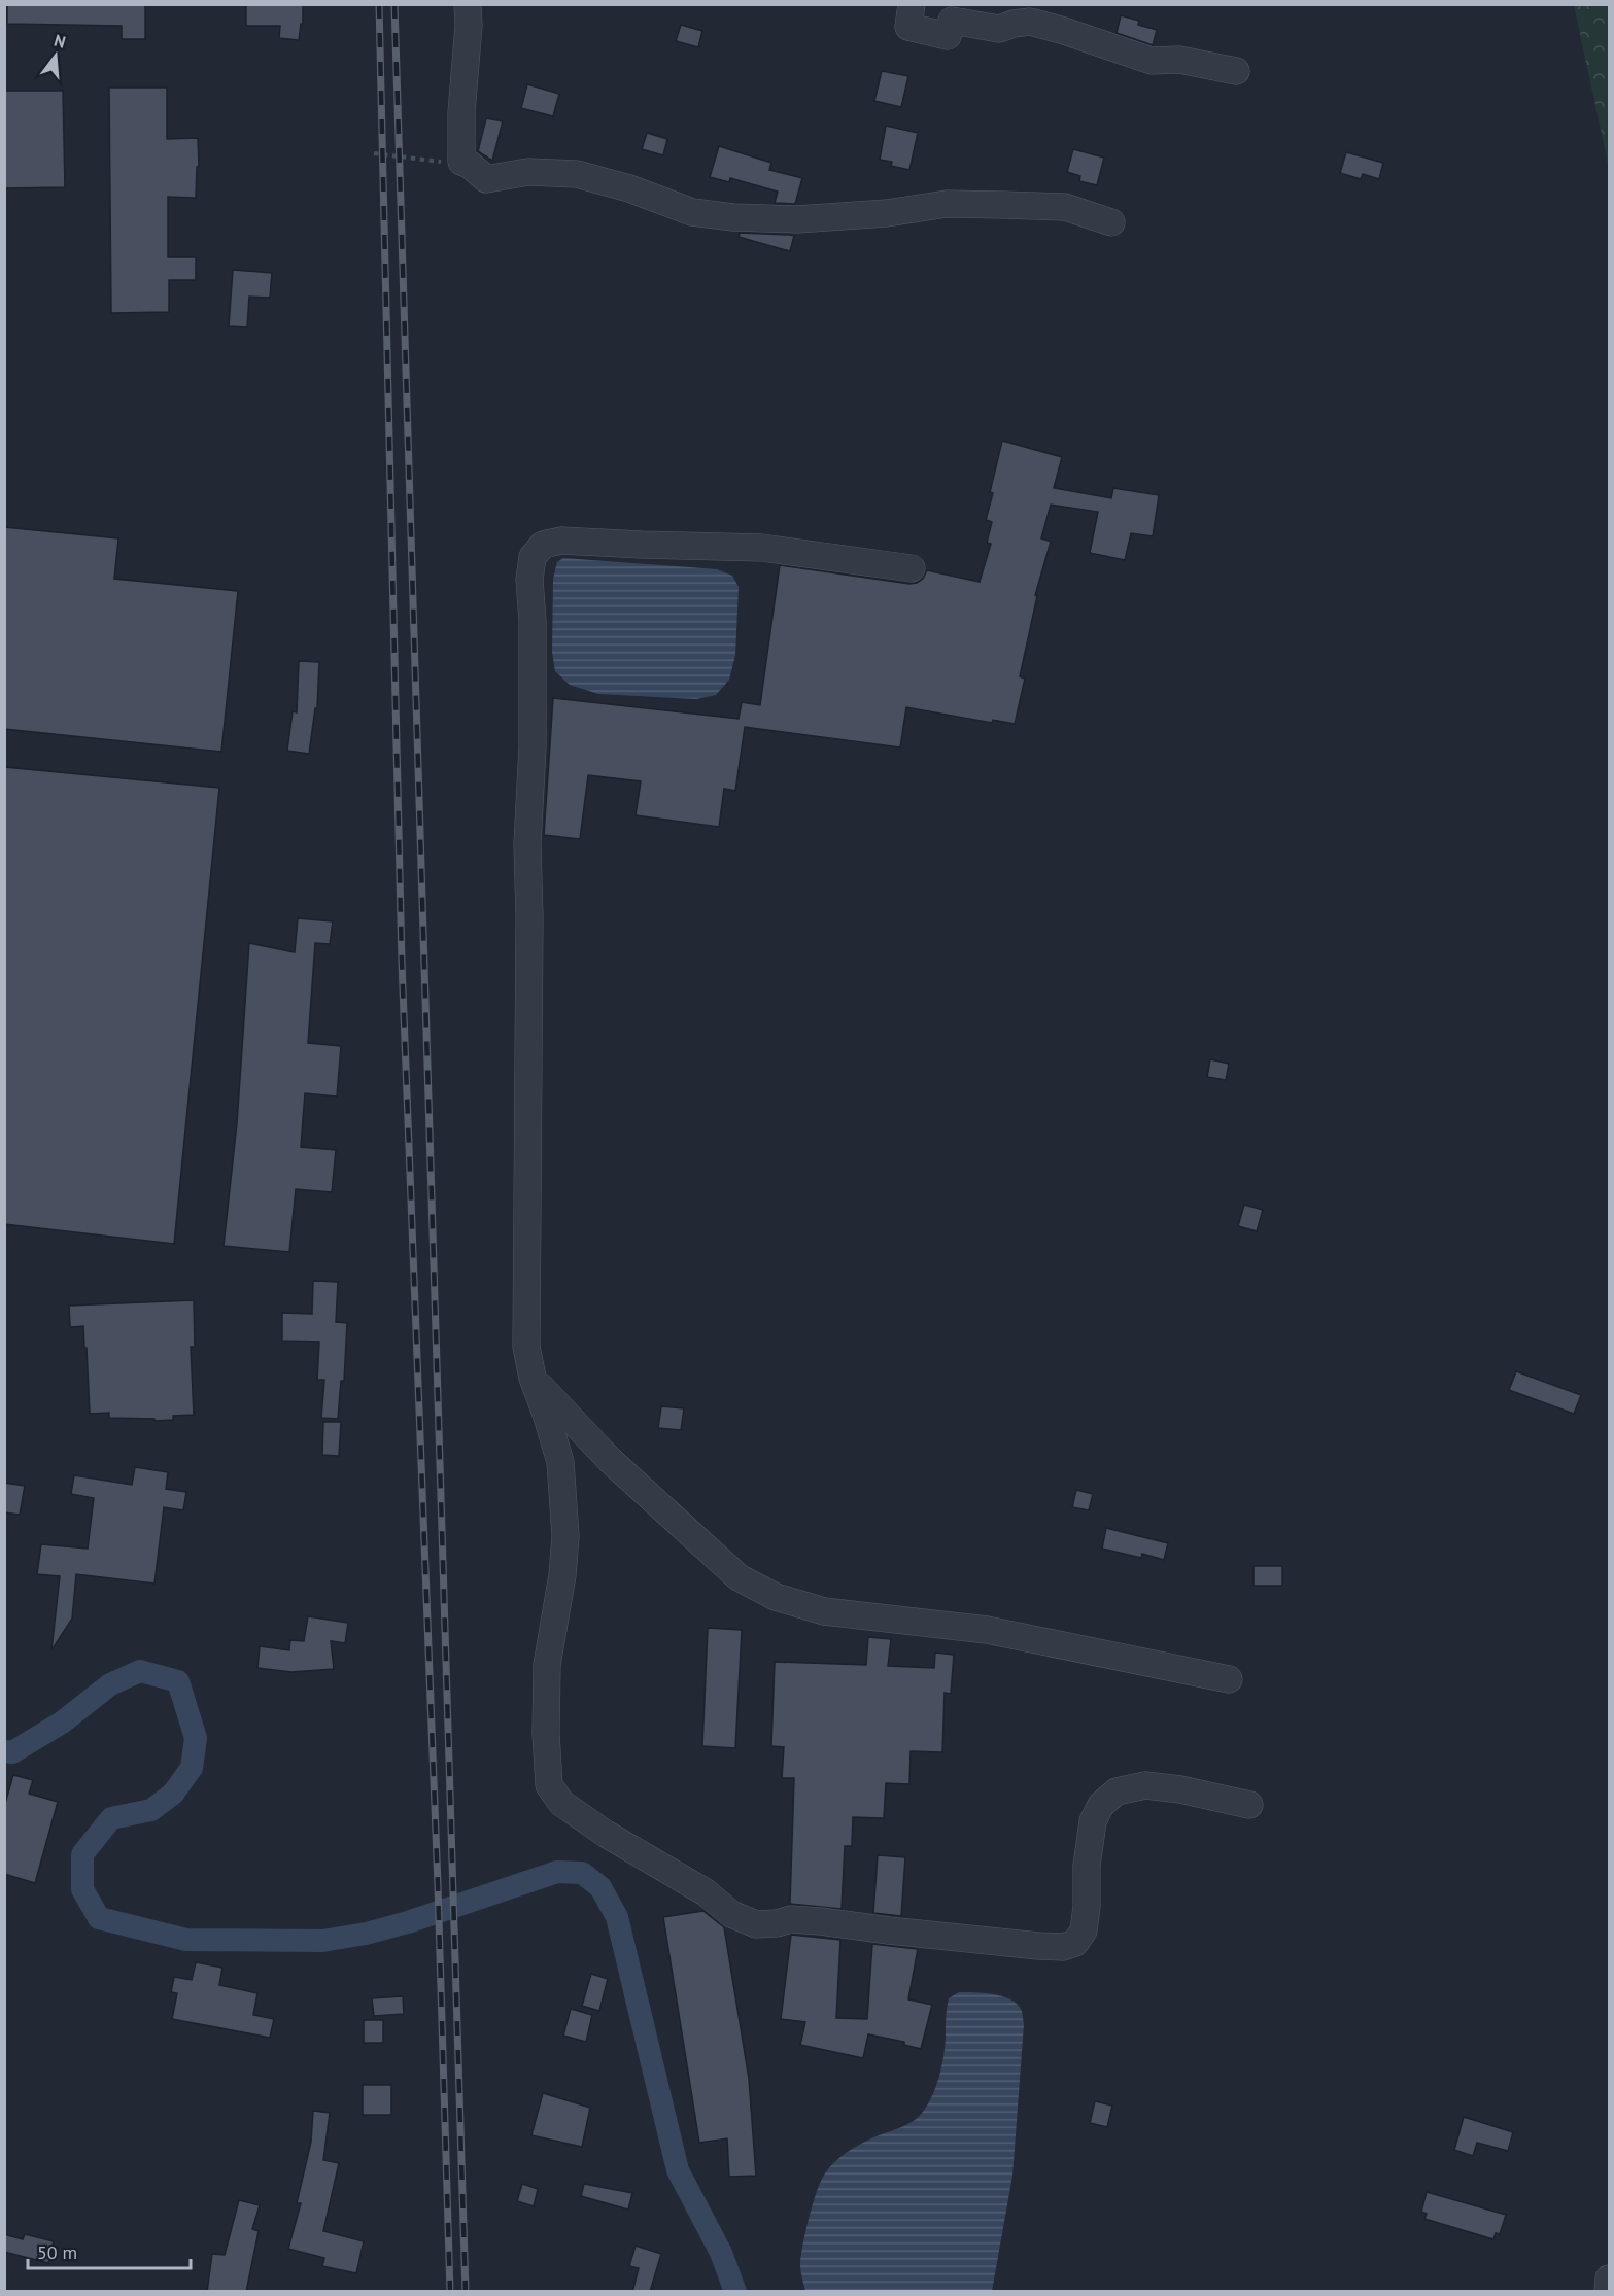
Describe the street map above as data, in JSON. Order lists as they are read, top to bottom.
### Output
{
  "scale_bar": "50 m",
  "north": "top"
}
